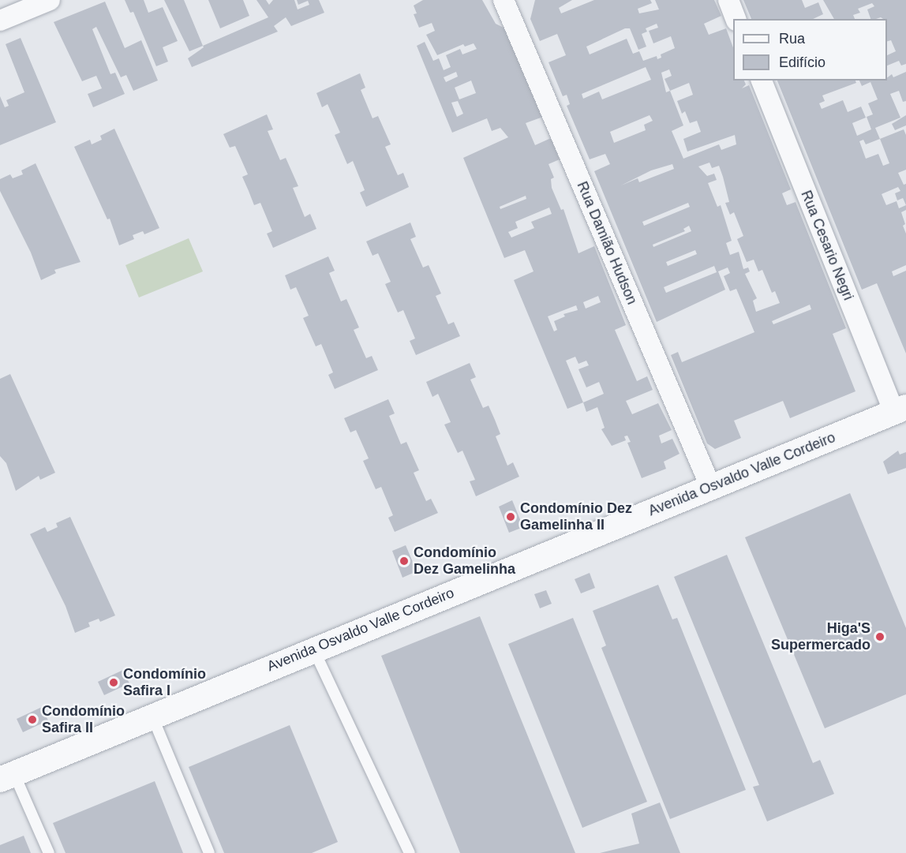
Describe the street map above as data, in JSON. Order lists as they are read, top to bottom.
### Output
{
  "streets": {
    "street": ["Rua Damião Hudson", "Rua Cesario Negri", "Avenida Osvaldo Valle Cordeiro"]
  },
  "crossings": [
    ["Rua Damião Hudson", "Avenida Osvaldo Valle Cordeiro"],
    ["Rua Cesario Negri", "Avenida Osvaldo Valle Cordeiro"]
  ],
  "places": [
    "Condomínio Dez Gamelinha II",
    "Condomínio Dez Gamelinha",
    "Higa'S Supermercado",
    "Condomínio Safira I",
    "Condomínio Safira II"
  ],
  "legend": ["Rua", "Edifício"]
}
